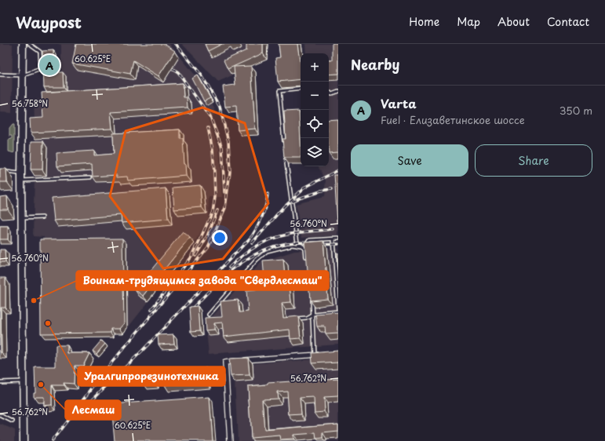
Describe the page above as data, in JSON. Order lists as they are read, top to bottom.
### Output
{
  "places": ["Воинам-трудящимся завода \"Свердлесмаш\"", "Уралгипрорезинотехника", "Лесмаш"],
  "page": {
    "header": "Waypost",
    "nav": [
      "Home",
      "Map",
      "About",
      "Contact"
    ],
    "heading": "Nearby",
    "map_buttons": ["+", "−"],
    "pins": "A",
    "list": [
      {
        "mark": "A",
        "name": "Varta",
        "note": "Fuel · Елизаветинское шоссе",
        "value": "350 m"
      }
    ],
    "buttons": ["Save", "Share"]
  },
  "coordinates": [
    "60.625°E",
    "56.758°N",
    "56.760°N",
    "56.762°N"
  ]
}
